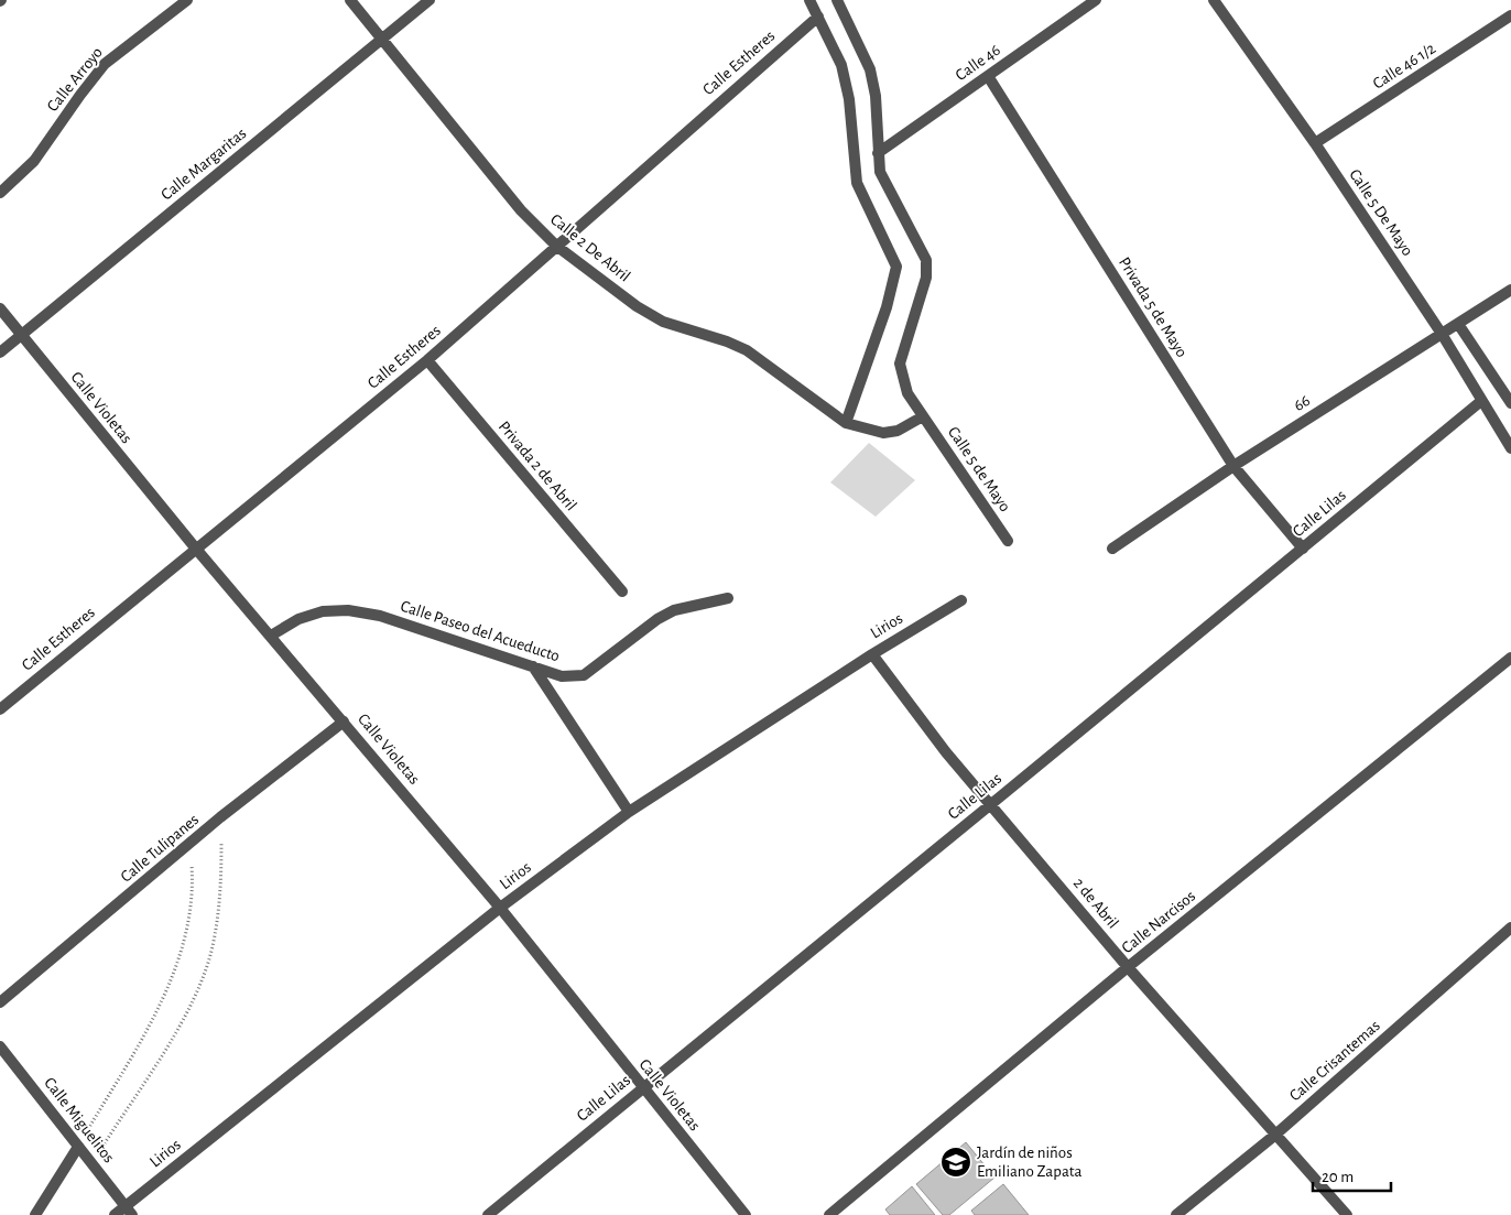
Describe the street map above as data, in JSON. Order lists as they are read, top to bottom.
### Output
{
  "streets": {
    "street": [
      "Calle Estheres",
      "Calle 46",
      "Calle 46 1/2",
      "Calle Arroyo",
      "Calle Margaritas",
      "Calle 5 De Mayo",
      "Calle 2 De Abril",
      "Privada 5 de Mayo",
      "66",
      "Calle Violetas",
      "Privada 2 de Abril",
      "Calle 5 de Mayo",
      "Calle Lilas",
      "Lirios",
      "Calle Paseo del Acueducto",
      "Calle Tulipanes",
      "2 de Abril",
      "Calle Narcisos",
      "Calle Crisantemas",
      "Calle Miguelitos"
    ]
  },
  "crossings": [
    ["Calle Estheres", "Calle 2 De Abril"],
    ["Calle Estheres", "Calle Violetas"],
    ["Calle Estheres", "Privada 2 de Abril"],
    ["Calle 46", "Privada 5 de Mayo"],
    ["Calle 46 1/2", "Calle 5 De Mayo"],
    ["Calle Margaritas", "Calle 2 De Abril"],
    ["Calle Margaritas", "Calle Violetas"],
    ["Calle 5 De Mayo", "66"],
    ["Calle 5 De Mayo", "Calle Lilas"],
    ["Privada 5 de Mayo", "66"],
    ["Privada 5 de Mayo", "Calle Lilas"],
    ["Calle Violetas", "Calle Lilas"],
    ["Calle Violetas", "Lirios"],
    ["Calle Violetas", "Calle Paseo del Acueducto"],
    ["Calle Violetas", "Calle Tulipanes"],
    ["Calle Lilas", "2 de Abril"],
    ["Lirios", "2 de Abril"],
    ["Lirios", "Calle Miguelitos"],
    ["2 de Abril", "Calle Narcisos"],
    ["2 de Abril", "Calle Crisantemas"]
  ],
  "places": {
    "school or university": ["Jardín de niños Emiliano Zapata"]
  },
  "scale_bar": "20 m"
}
